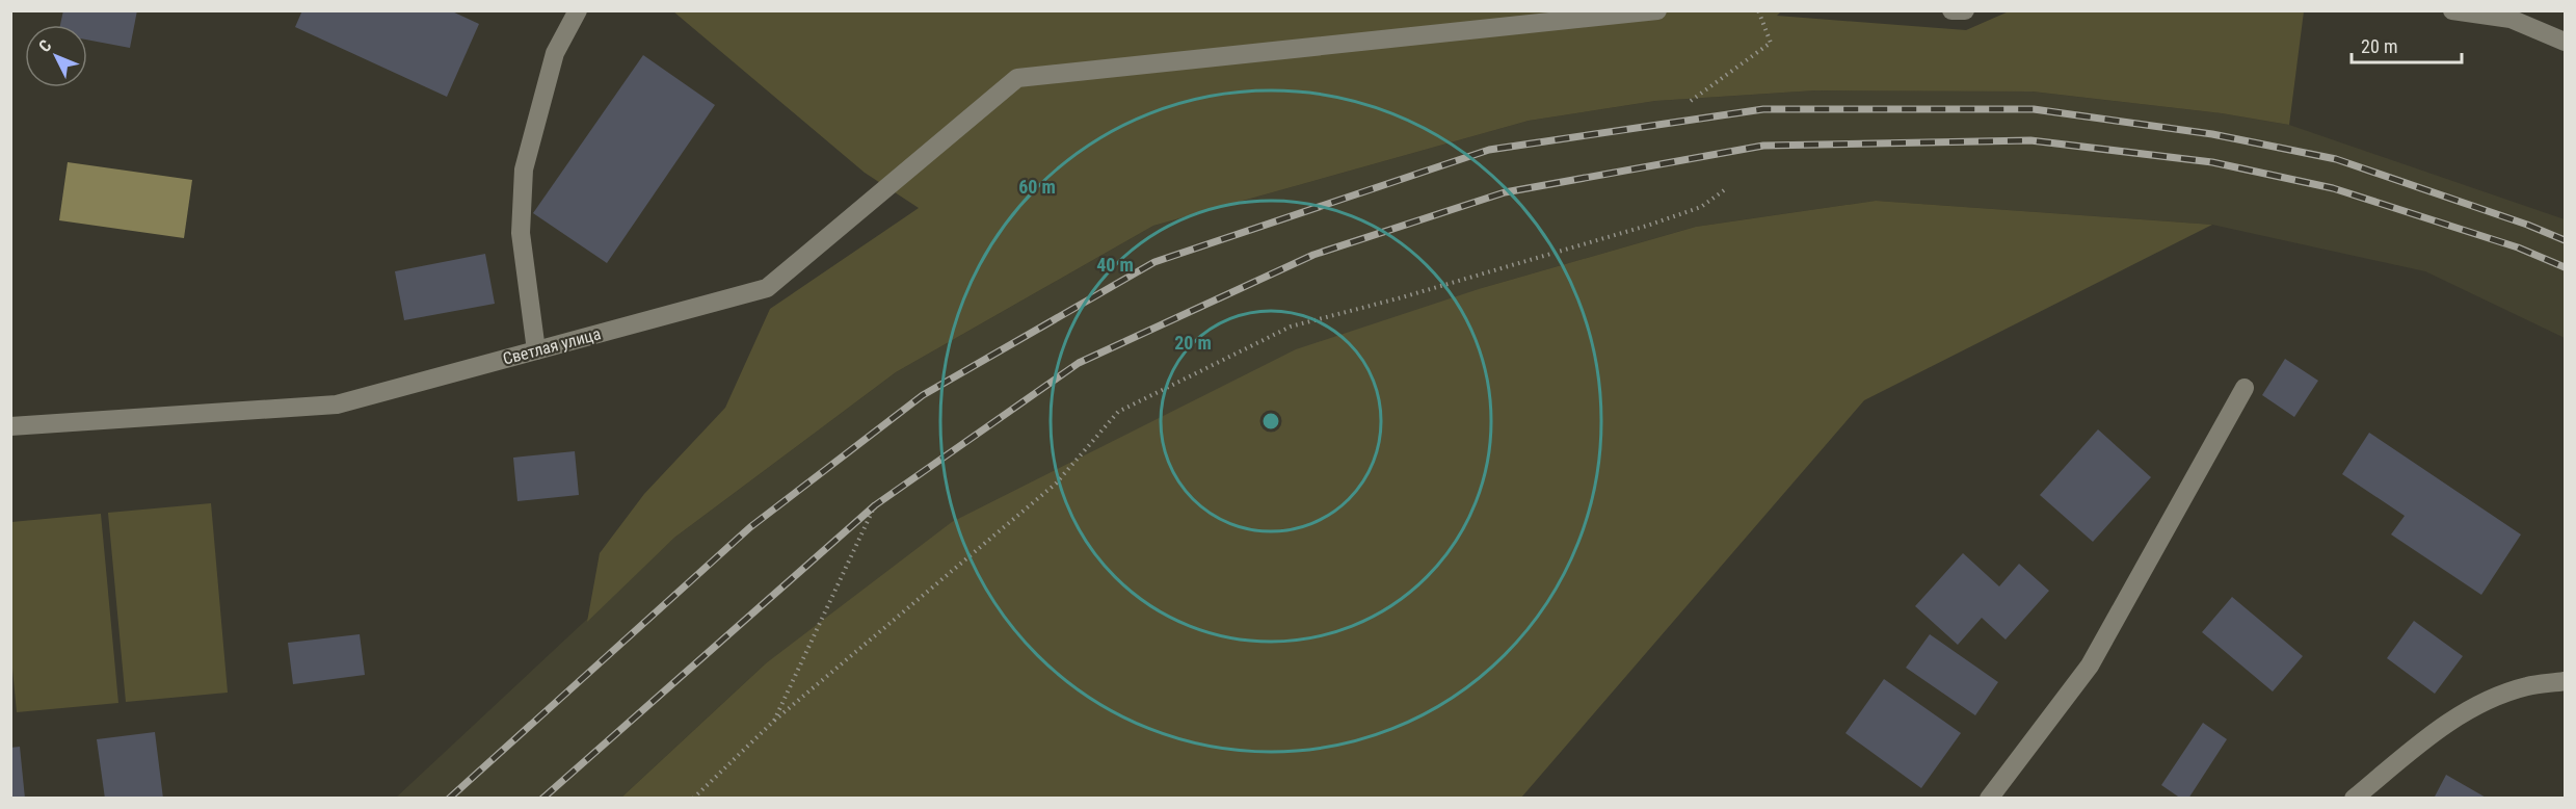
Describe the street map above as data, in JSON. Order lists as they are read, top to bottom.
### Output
{
  "streets": {
    "street": ["Светлая улица"]
  },
  "scale_bar": "20 m",
  "north": "top left",
  "rings": ["60 m", "40 m", "20 m"]
}
